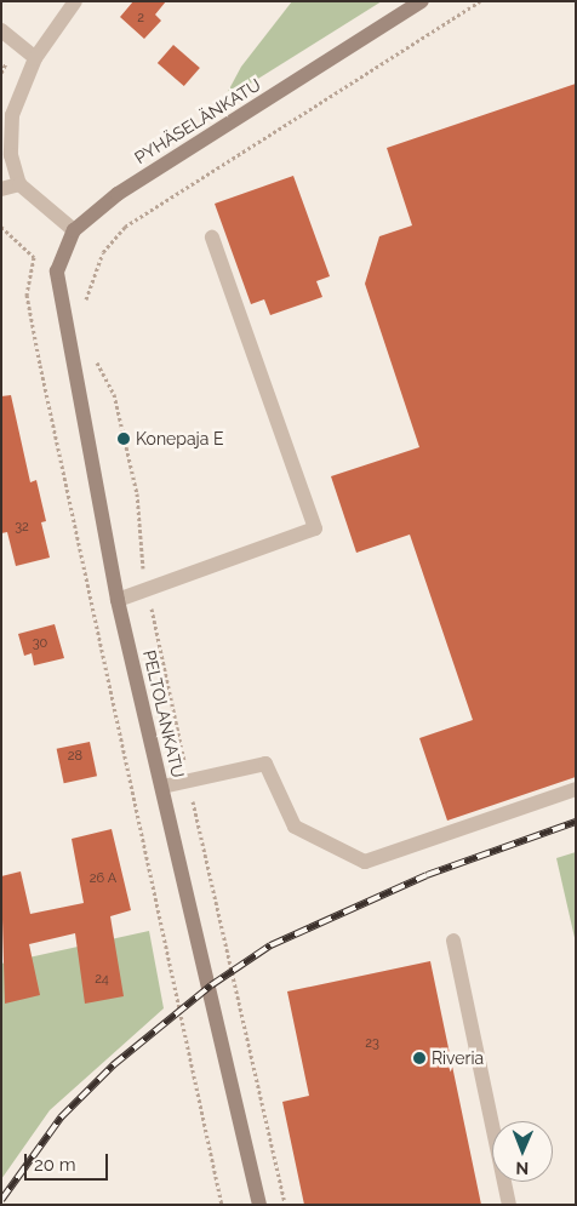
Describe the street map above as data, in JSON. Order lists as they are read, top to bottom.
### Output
{
  "streets": {
    "street": ["PYHÄSELÄNKATU", "PELTOLANKATU"]
  },
  "crossings": [
    ["PYHÄSELÄNKATU", "PELTOLANKATU"]
  ],
  "places": ["Konepaja E", "Riveria"],
  "house_numbers": [
    "2",
    "32",
    "30",
    "28",
    "26 A",
    "24",
    "23"
  ],
  "scale_bar": "20 m",
  "north": "bottom"
}
